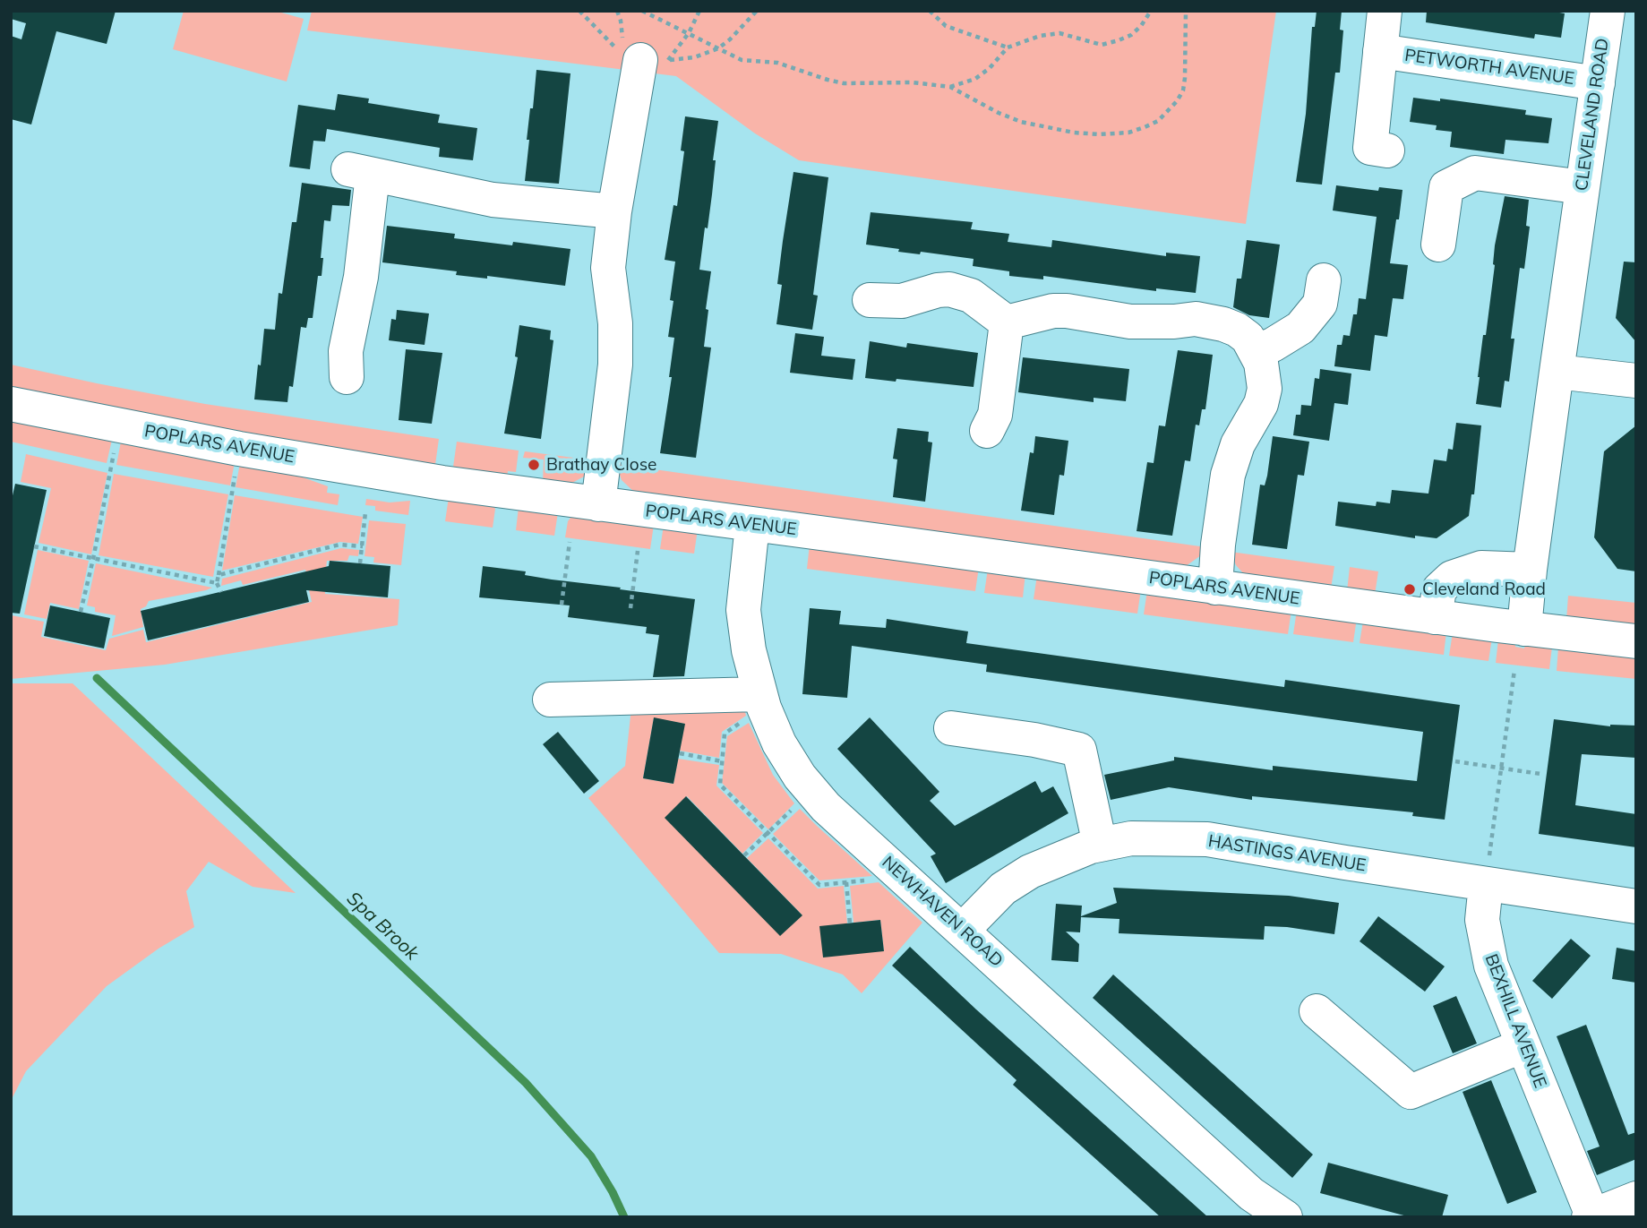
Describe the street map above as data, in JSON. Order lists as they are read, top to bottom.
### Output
{
  "streets": {
    "street": [
      "PETWORTH AVENUE",
      "CLEVELAND ROAD",
      "POPLARS AVENUE",
      "HASTINGS AVENUE",
      "NEWHAVEN ROAD",
      "BEXHILL AVENUE"
    ]
  },
  "crossings": [
    ["PETWORTH AVENUE", "CLEVELAND ROAD"],
    ["CLEVELAND ROAD", "POPLARS AVENUE"],
    ["POPLARS AVENUE", "NEWHAVEN ROAD"],
    ["HASTINGS AVENUE", "NEWHAVEN ROAD"],
    ["HASTINGS AVENUE", "BEXHILL AVENUE"]
  ],
  "water": ["Spa Brook"],
  "places": ["Brathay Close", "Cleveland Road"]
}
